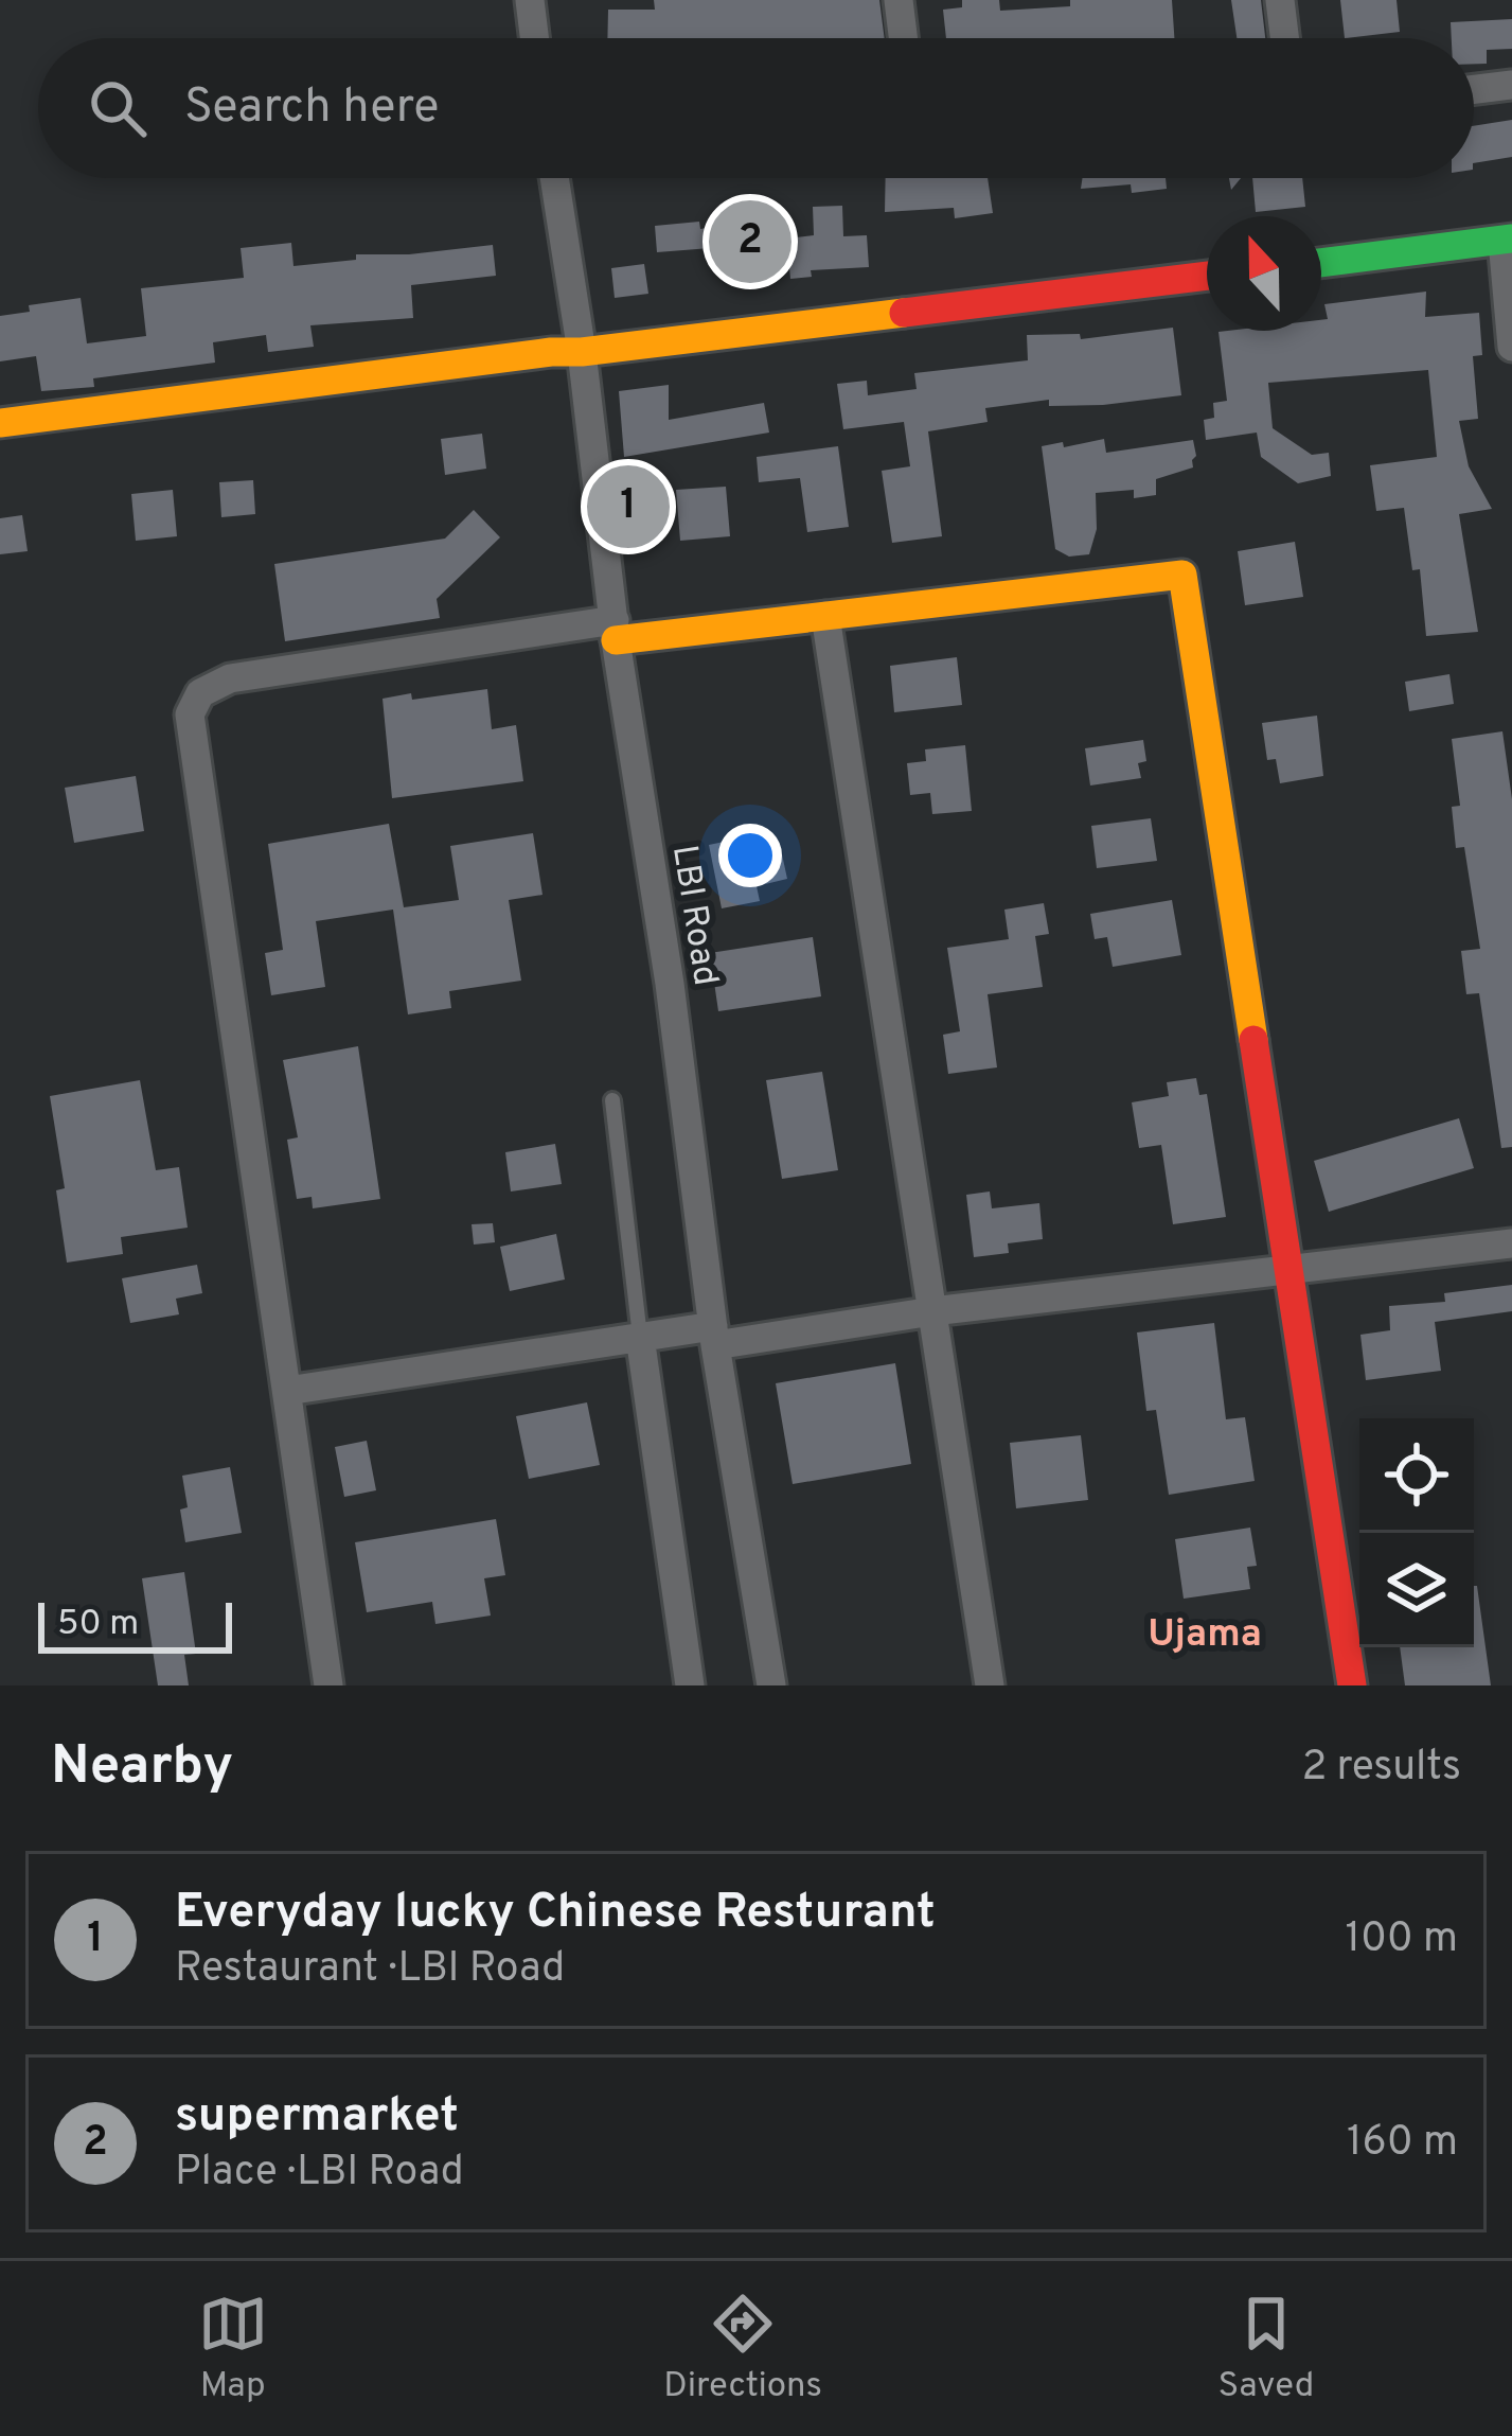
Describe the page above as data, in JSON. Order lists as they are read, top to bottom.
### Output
{
  "streets": {
    "street": ["LBI Road"]
  },
  "districts": ["Ujama"],
  "scale_bar": "50 m",
  "north": "top",
  "page": {
    "search": "Search here",
    "pins": ["2", "1"],
    "scale": "50 m",
    "heading": ["Nearby", "2 results"],
    "list": [
      {
        "mark": "1",
        "name": "Everyday lucky Chinese Resturant",
        "note": "Restaurant · LBI Road",
        "value": "100 m"
      },
      {
        "mark": "2",
        "name": "supermarket",
        "note": "Place · LBI Road",
        "value": "160 m"
      }
    ],
    "nav": ["Map", "Directions", "Saved"]
  }
}
